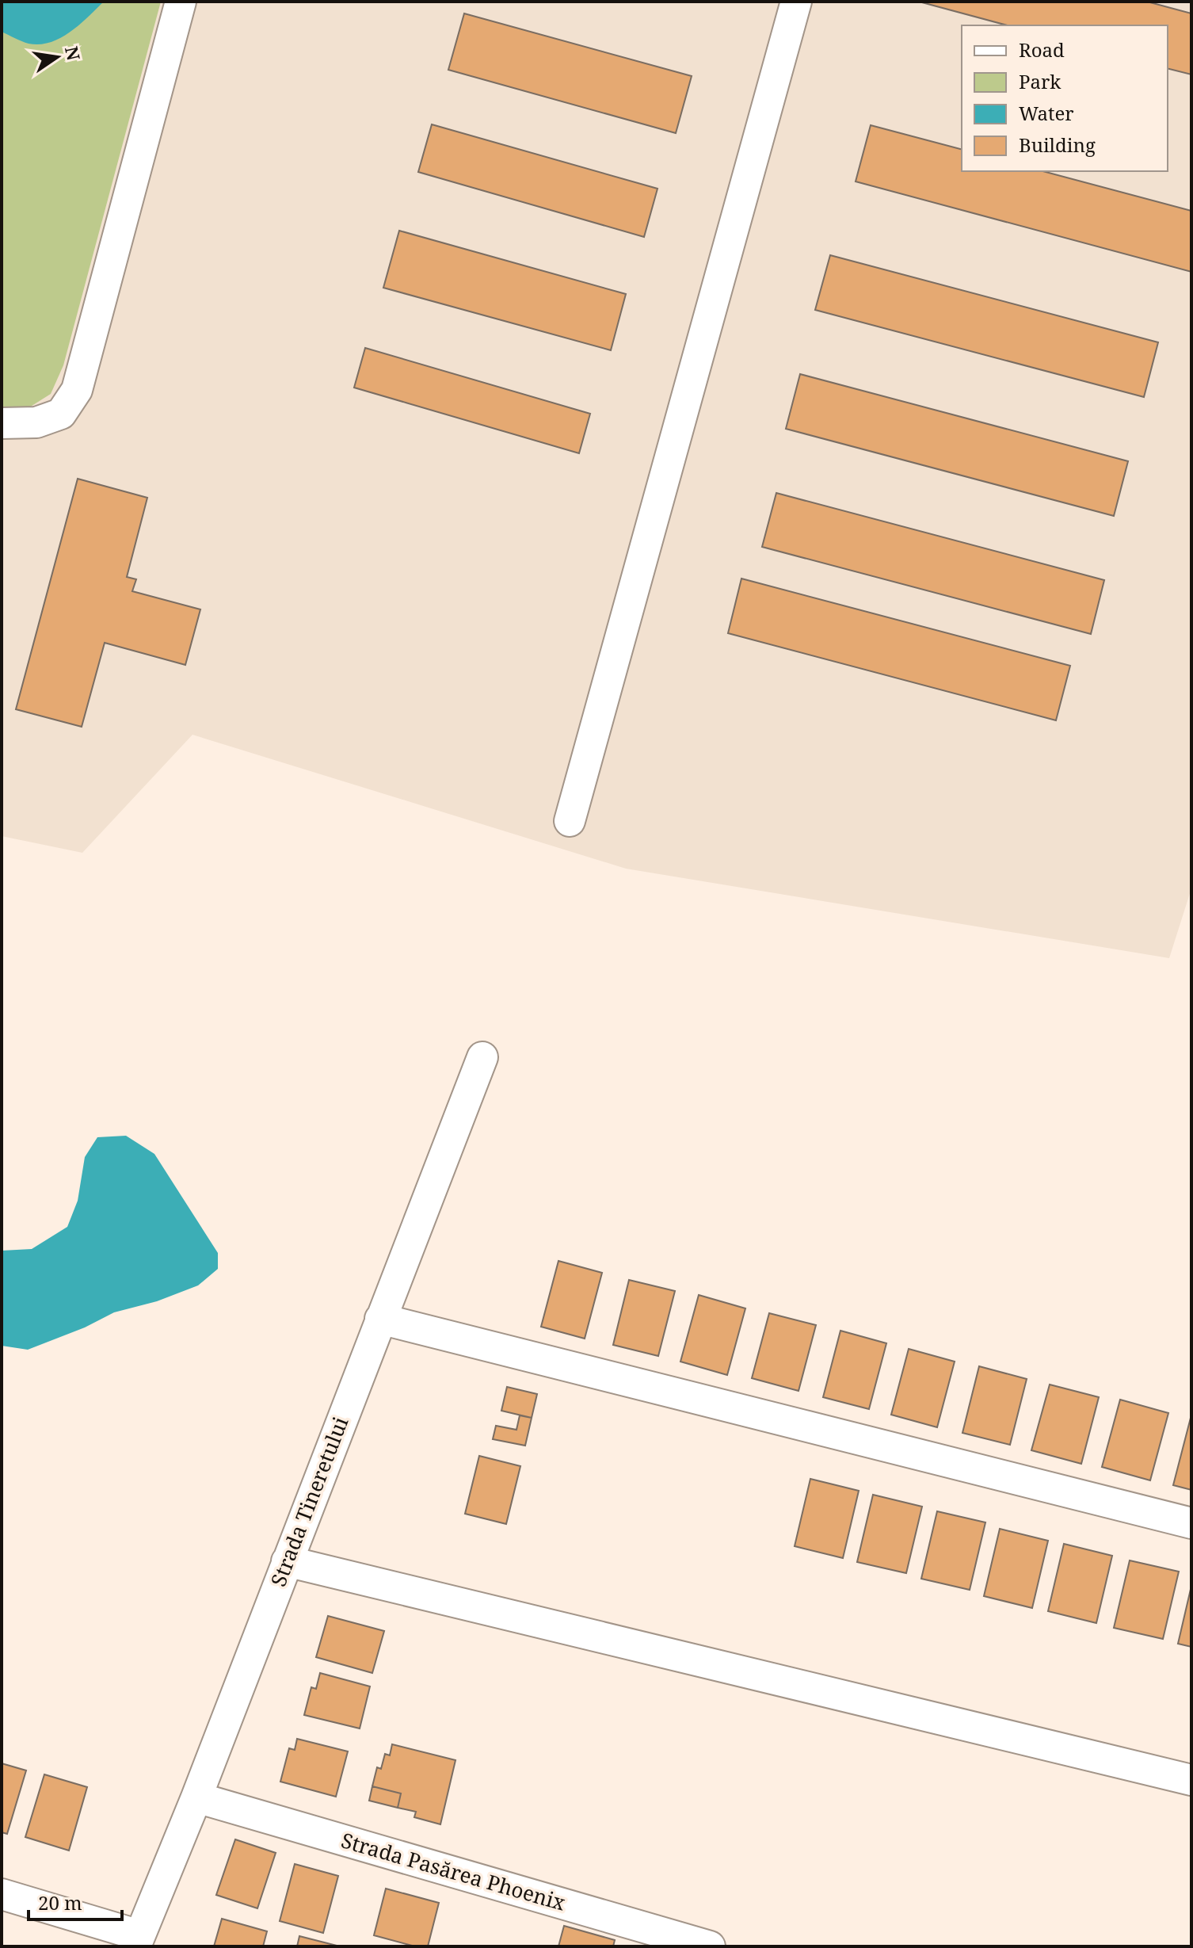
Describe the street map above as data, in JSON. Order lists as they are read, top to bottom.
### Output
{
  "streets": {
    "street": ["Strada Tineretului", "Strada Pasărea Phoenix"]
  },
  "crossings": [
    ["Strada Tineretului", "Strada Pasărea Phoenix"]
  ],
  "legend": [
    "Road",
    "Park",
    "Water",
    "Building"
  ],
  "scale_bar": "20 m",
  "north": "right"
}
